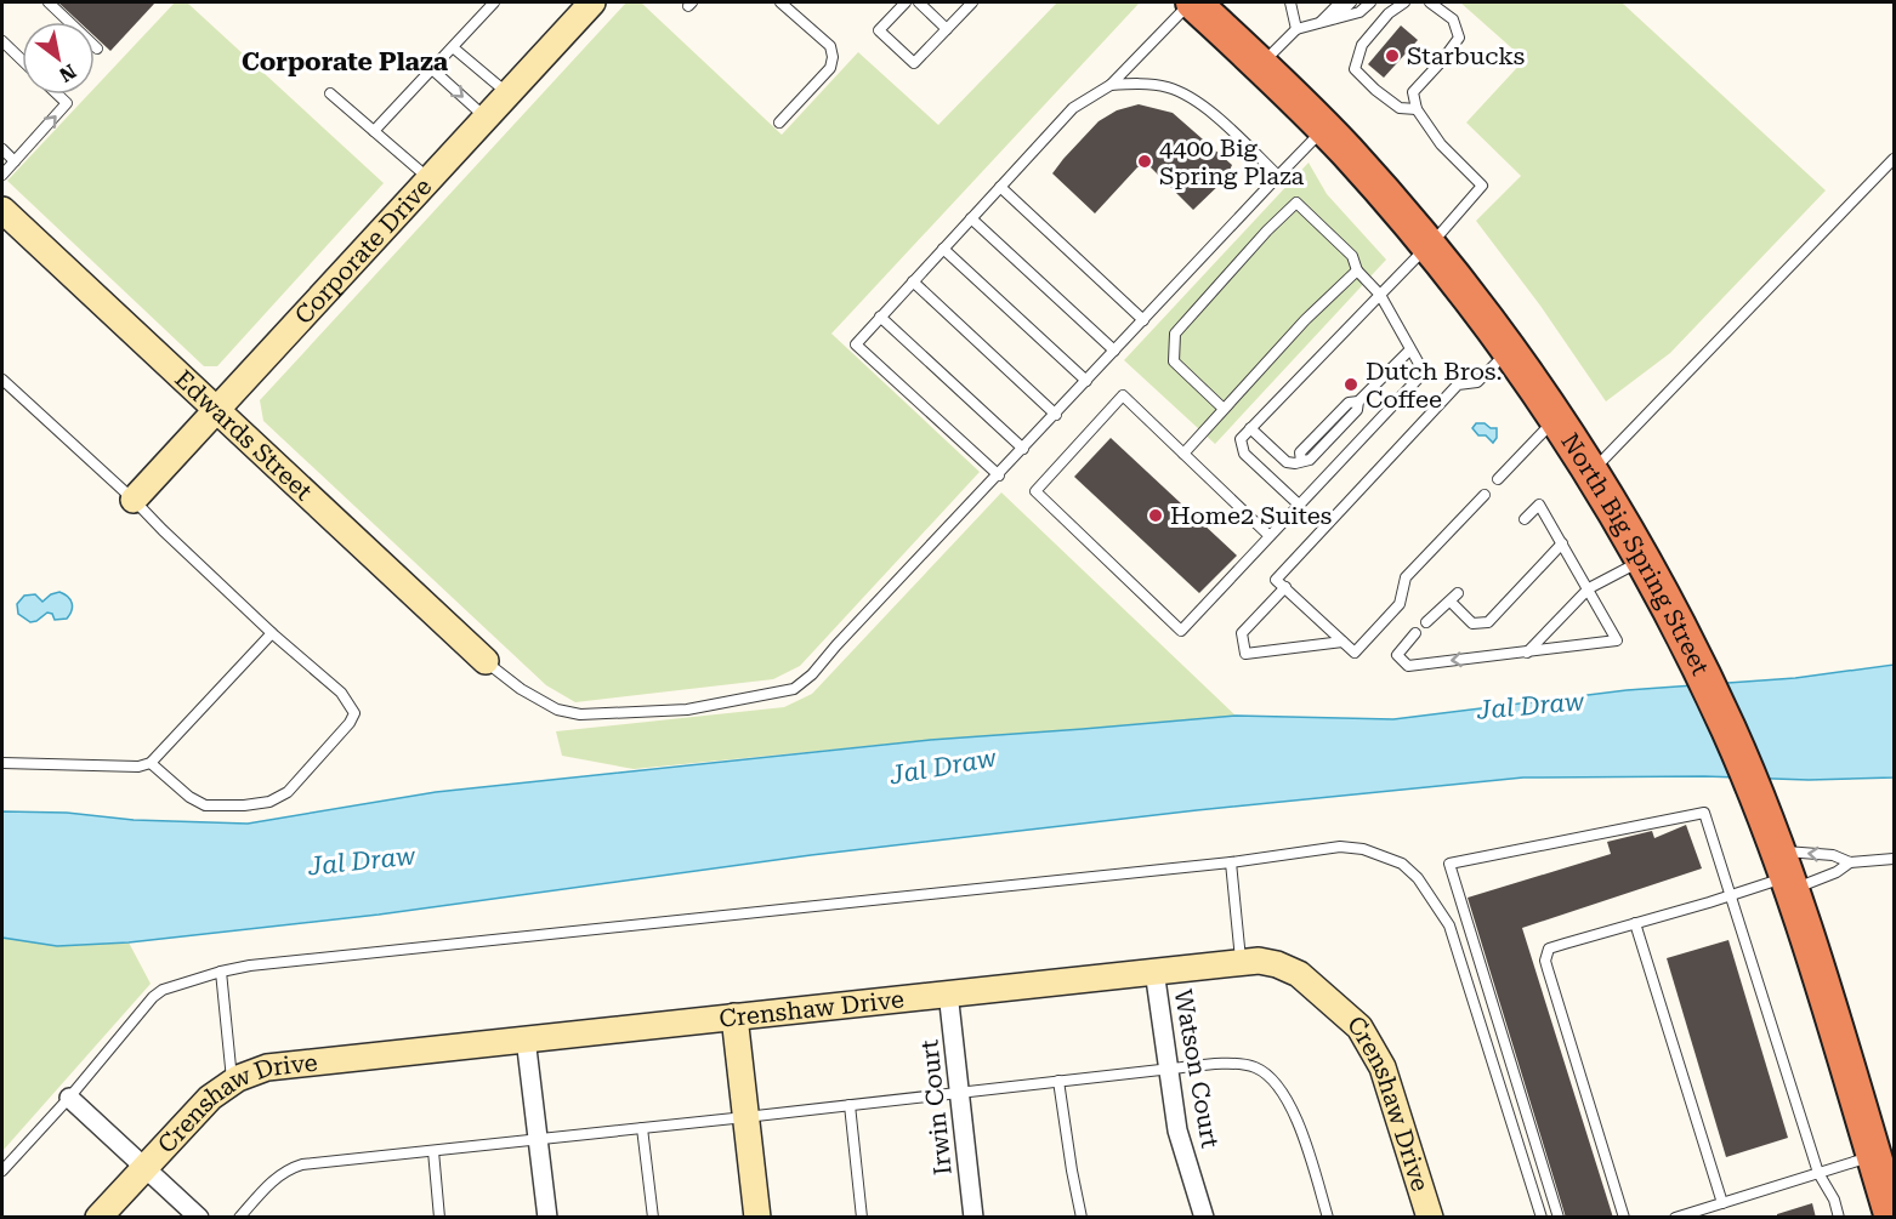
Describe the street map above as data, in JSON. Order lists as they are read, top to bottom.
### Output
{
  "streets": {
    "highway": ["North Big Spring Street"],
    "street": [
      "Corporate Drive",
      "Edwards Street",
      "Crenshaw Drive",
      "Watson Court",
      "Irwin Court"
    ]
  },
  "crossings": [
    ["Corporate Drive", "Edwards Street"],
    ["Crenshaw Drive", "Watson Court"],
    ["Crenshaw Drive", "Irwin Court"]
  ],
  "districts": ["Corporate Plaza"],
  "water": ["Jal Draw"],
  "places": [
    "Starbucks",
    "4400 Big Spring Plaza",
    "Dutch Bros. Coffee",
    "Home2 Suites"
  ],
  "north": "bottom right"
}
